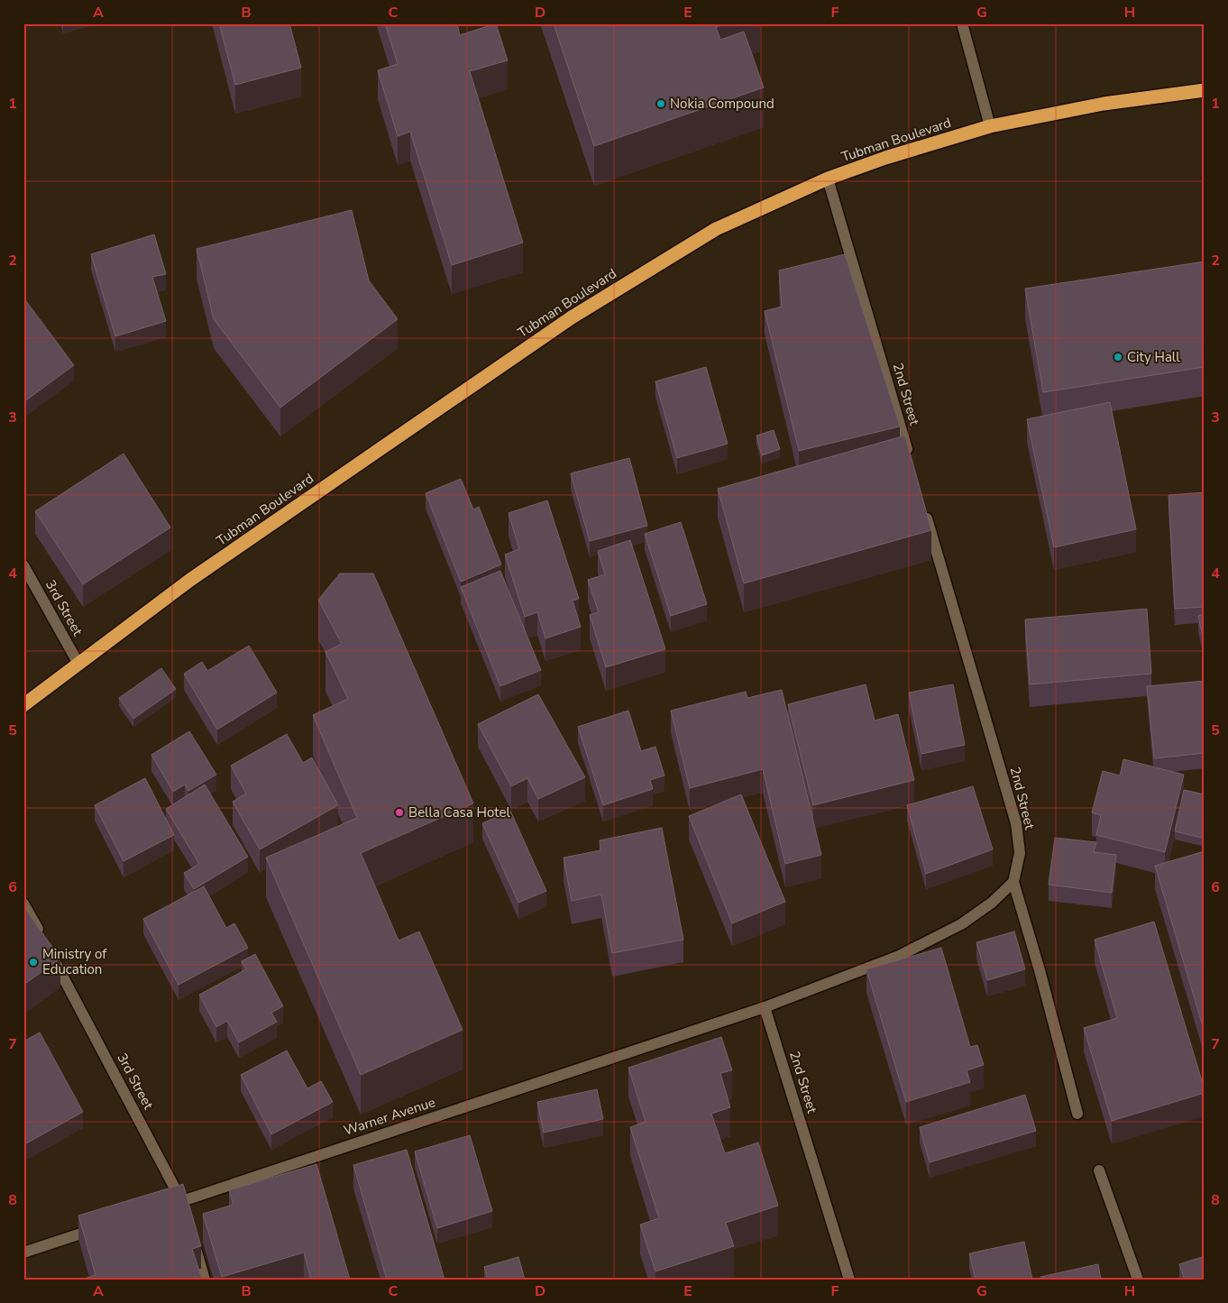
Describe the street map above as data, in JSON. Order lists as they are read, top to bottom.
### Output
{
  "streets": {
    "highway": ["Tubman Boulevard"],
    "street": ["2nd Street", "3rd Street", "Warner Avenue"]
  },
  "crossings": [
    ["Tubman Boulevard", "2nd Street"],
    ["Tubman Boulevard", "3rd Street"],
    ["2nd Street", "Warner Avenue"],
    ["3rd Street", "Warner Avenue"]
  ],
  "places": [
    "Nokia Compound",
    "City Hall",
    "Bella Casa Hotel",
    "Ministry of Education"
  ],
  "grid": {
    "columns": [
      "A",
      "B",
      "C",
      "D",
      "E",
      "F",
      "G",
      "H"
    ],
    "rows": [
      "1",
      "2",
      "3",
      "4",
      "5",
      "6",
      "7",
      "8"
    ]
  }
}
